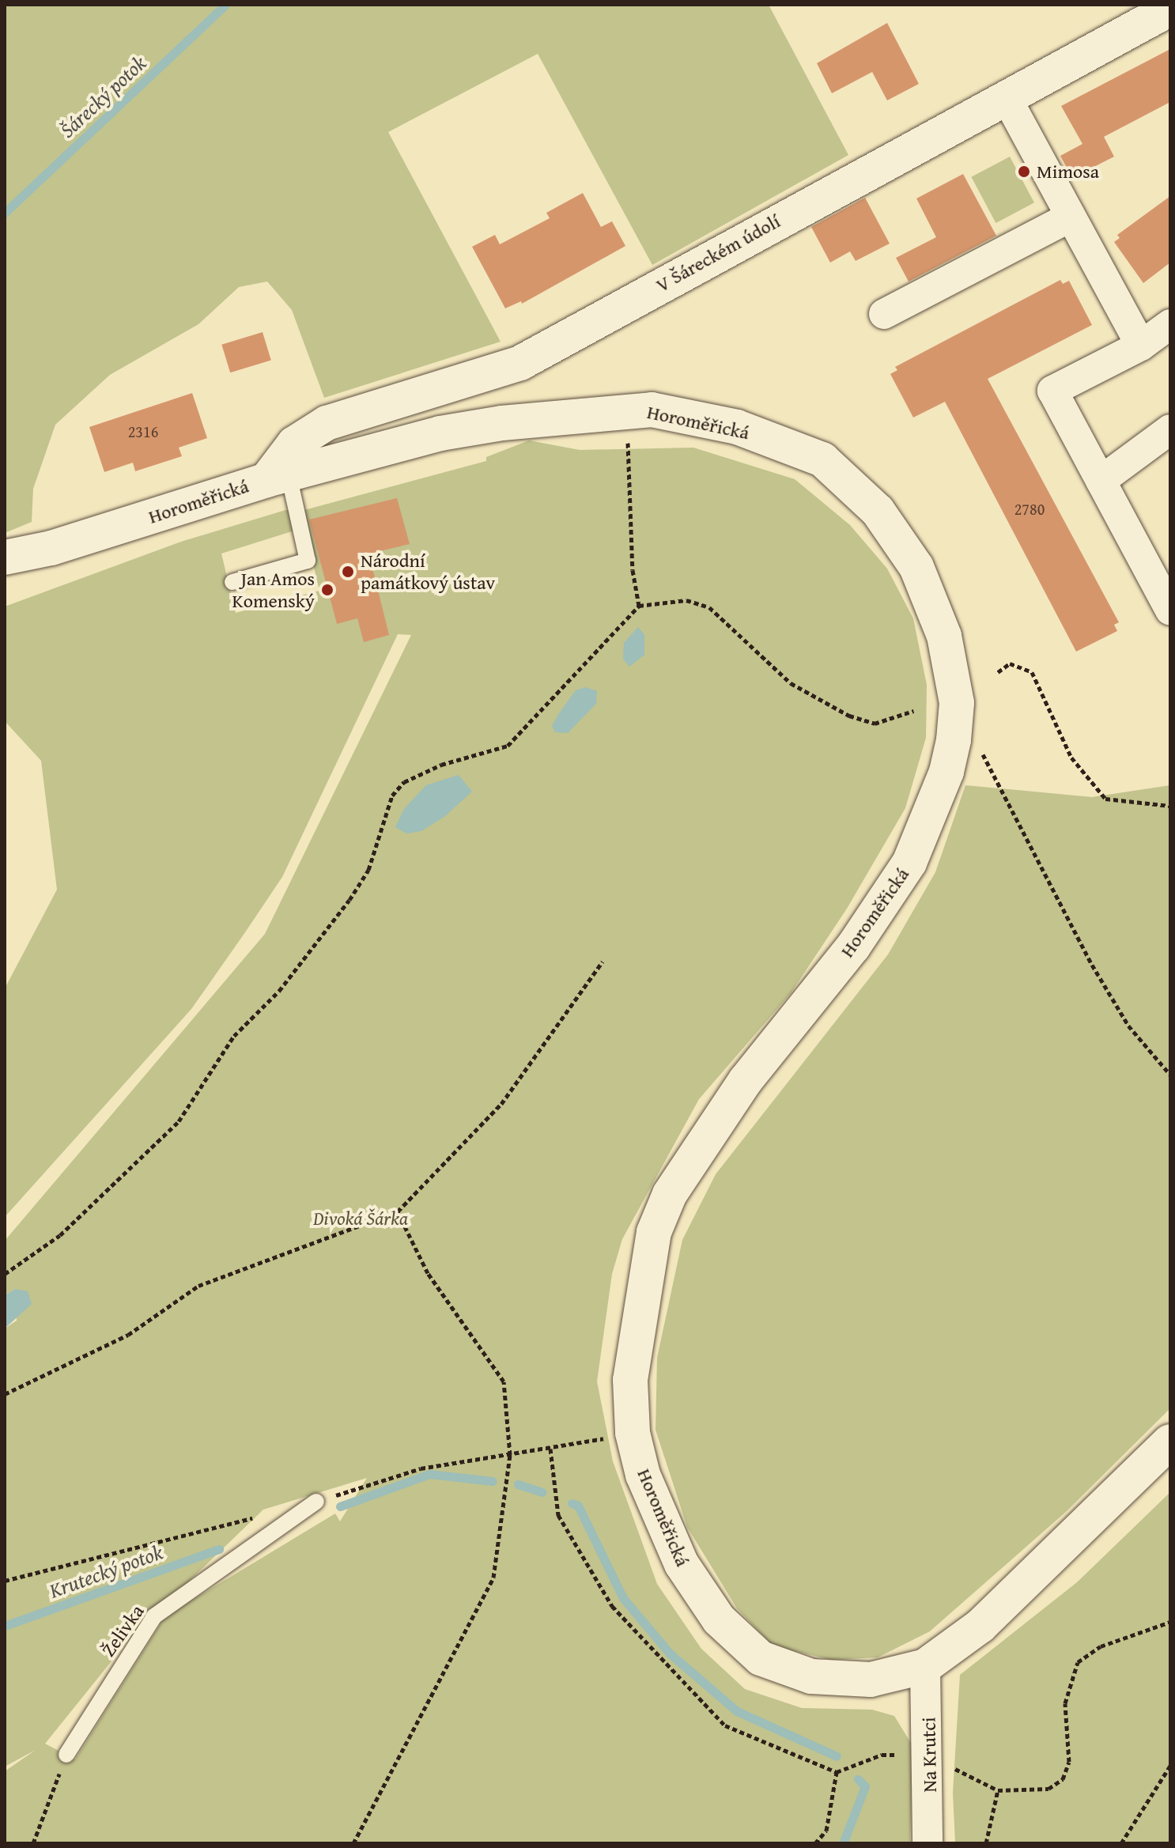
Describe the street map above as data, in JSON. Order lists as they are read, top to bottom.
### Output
{
  "streets": {
    "main road": ["V Šáreckém údolí", "Horoměřická"],
    "street": ["Na Krutci"],
    "lane": ["Želivka"]
  },
  "crossings": [
    ["V Šáreckém údolí", "Horoměřická"],
    ["Horoměřická", "Na Krutci"]
  ],
  "water": ["Šárecký potok", "Krutecký potok"],
  "parks": ["Divoká Šárka"],
  "places": ["Mimosa", "Národní památkový ústav", "Jan Amos Komenský"],
  "house_numbers": ["2316", "2780"]
}
